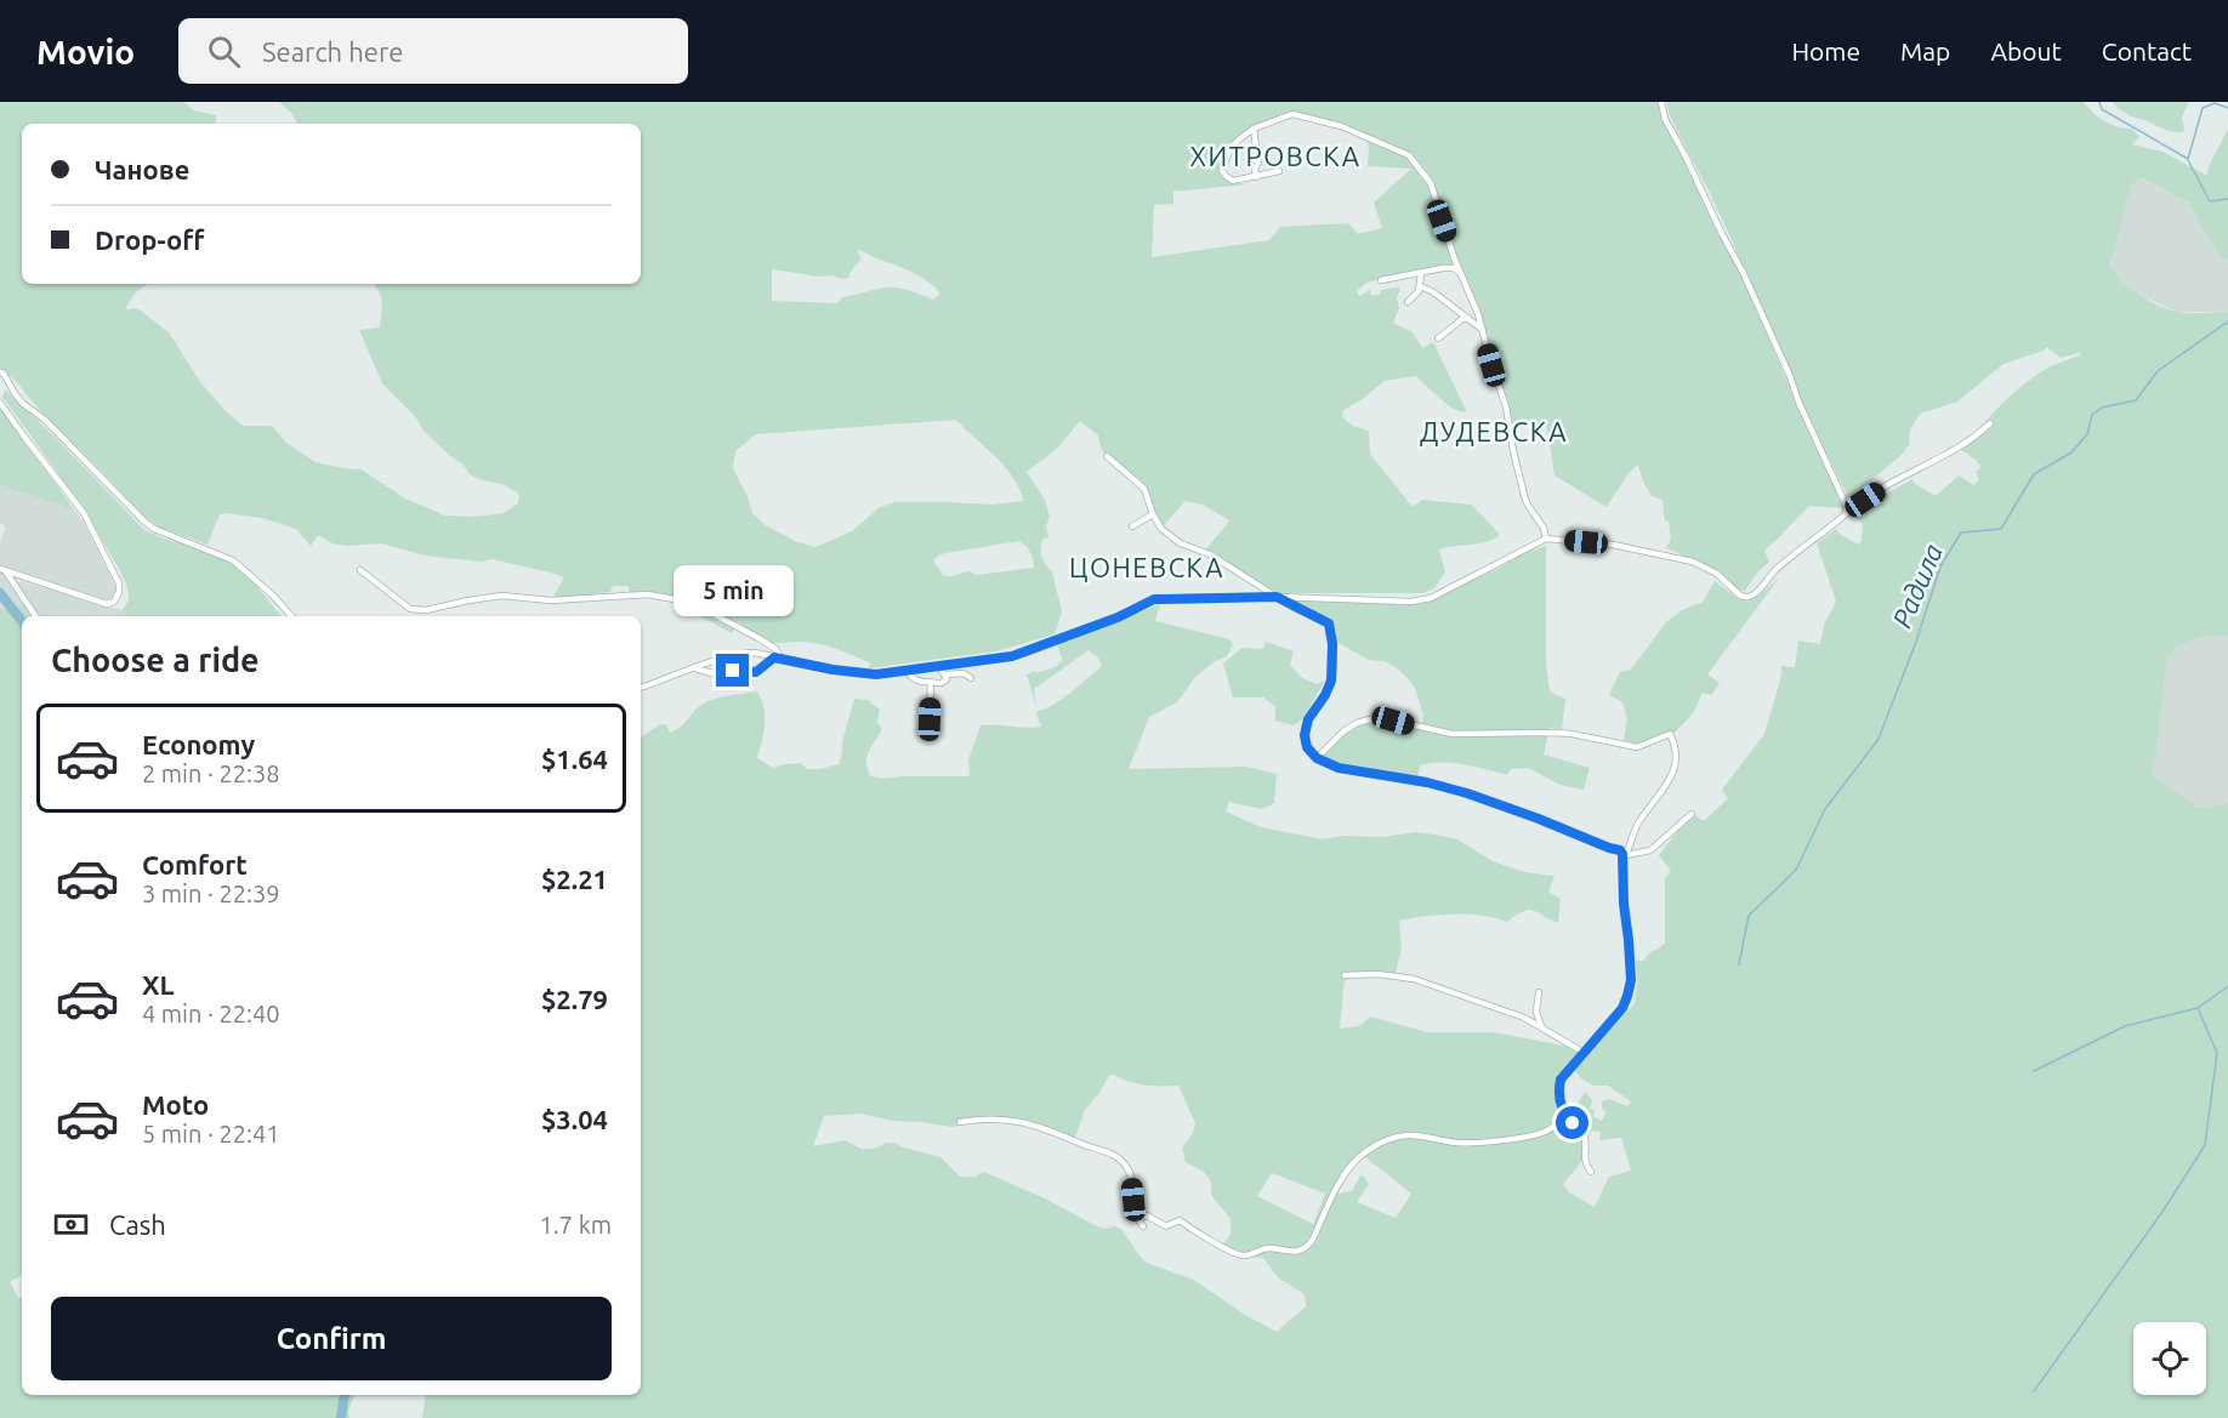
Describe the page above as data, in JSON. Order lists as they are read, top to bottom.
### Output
{
  "districts": ["ХИТРОВСКА", "ДУДЕВСКА", "ЦОНЕВСКА"],
  "water": ["Радила"],
  "page": {
    "header": "Movio",
    "search": "Search here",
    "nav": [
      "Home",
      "Map",
      "About",
      "Contact"
    ],
    "banner": ["Чанове", "Drop-off"],
    "bubble": "5 min",
    "heading": "Choose a ride",
    "list": [
      {
        "name": "Economy",
        "note": "2 min · 22:38",
        "value": "$1.64"
      },
      {
        "name": "Comfort",
        "note": "3 min · 22:39",
        "value": "$2.21"
      },
      {
        "name": "XL",
        "note": "4 min · 22:40",
        "value": "$2.79"
      },
      {
        "name": "Moto",
        "note": "5 min · 22:41",
        "value": "$3.04"
      }
    ],
    "pay": ["Cash", "1.7 km"],
    "buttons": "Confirm"
  }
}
